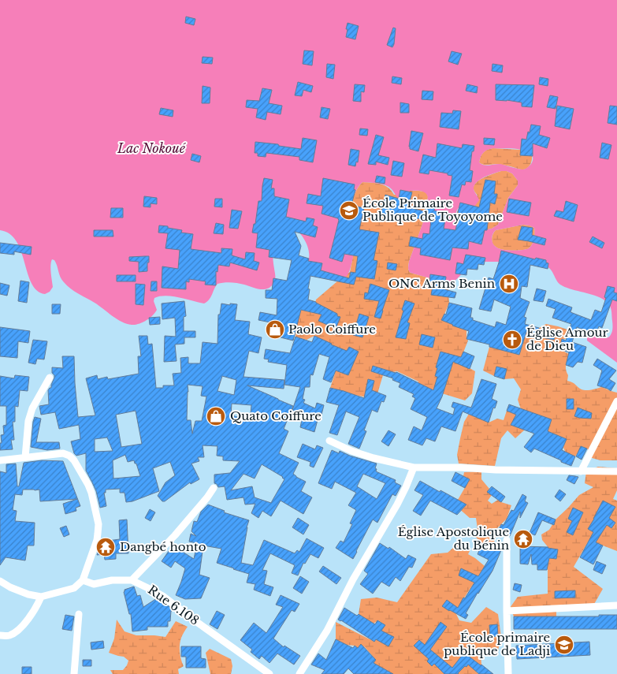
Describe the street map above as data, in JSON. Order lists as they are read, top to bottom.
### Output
{
  "streets": {
    "street": ["Rue 6.108"]
  },
  "water": ["Lac Nokoué"],
  "places": {
    "school or university": ["École Primaire Publique de Toyoyome", "École primaire publique de Ladji"],
    "hospital": ["ONC Arms Benin"],
    "shop": ["Paolo Coiffure", "Quato Coiffure"],
    "church": ["Église Amour de Dieu"],
    "temple": ["Église Apostolique du Bénin", "Dangbé honto"]
  }
}
